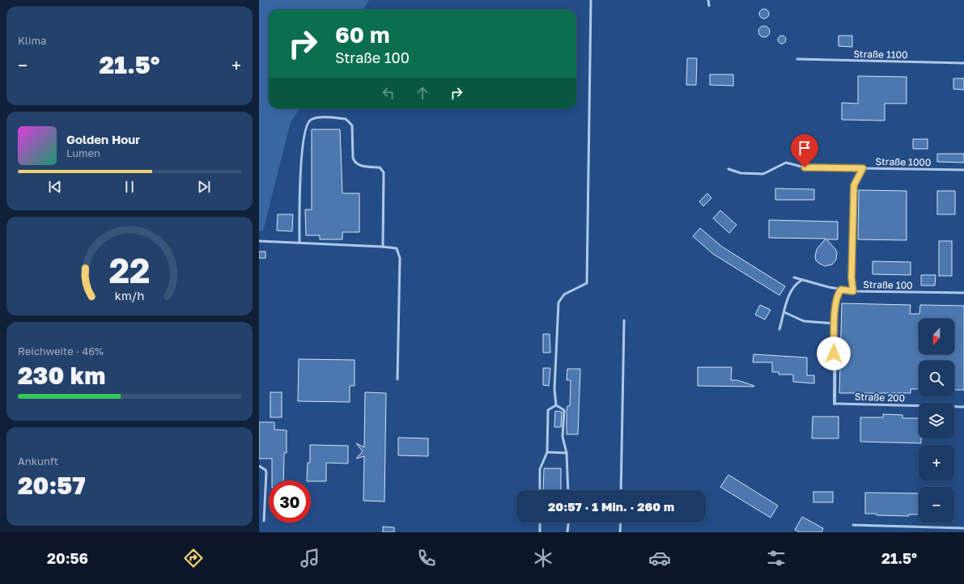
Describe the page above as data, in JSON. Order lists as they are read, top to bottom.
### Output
{
  "streets": {
    "lane": [
      "Straße 1100",
      "Straße 1000",
      "Straße 100",
      "Straße 200"
    ]
  },
  "north": "bottom",
  "page": {
    "tile": [
      "Klima",
      ["Reichweite · 46%", "230 km"],
      ["Ankunft", "20:57"]
    ],
    "turn": ["60 m", "Straße 100"],
    "heat": ["−", "21.5°", "+"],
    "song": ["Golden Hour", "Lumen"],
    "map_buttons": ["+", "−"],
    "limit": "30",
    "trip": "20:57 · 1 Min. · 260 m",
    "tabs": ["20:56", "21.5°"],
    "gauge": ["22", "km/h"]
  }
}
